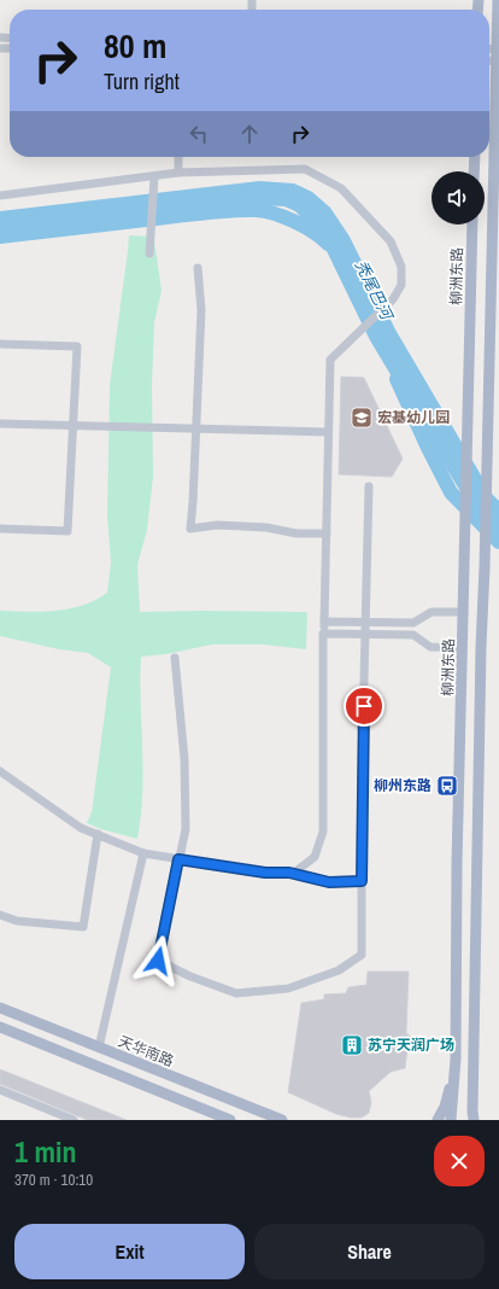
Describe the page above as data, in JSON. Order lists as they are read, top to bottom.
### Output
{
  "streets": {
    "main road": ["柳洲东路", "天华南路"]
  },
  "water": ["秃尾巴河"],
  "places": {
    "school or university": ["宏基幼儿园"],
    "bus stop": ["柳州东路"],
    "building": ["苏宁天润广场"]
  },
  "page": {
    "turn": ["80 m", "Turn right"],
    "heading": ["1 min", "370 m · 10:10"],
    "buttons": ["Exit", "Share"]
  }
}
